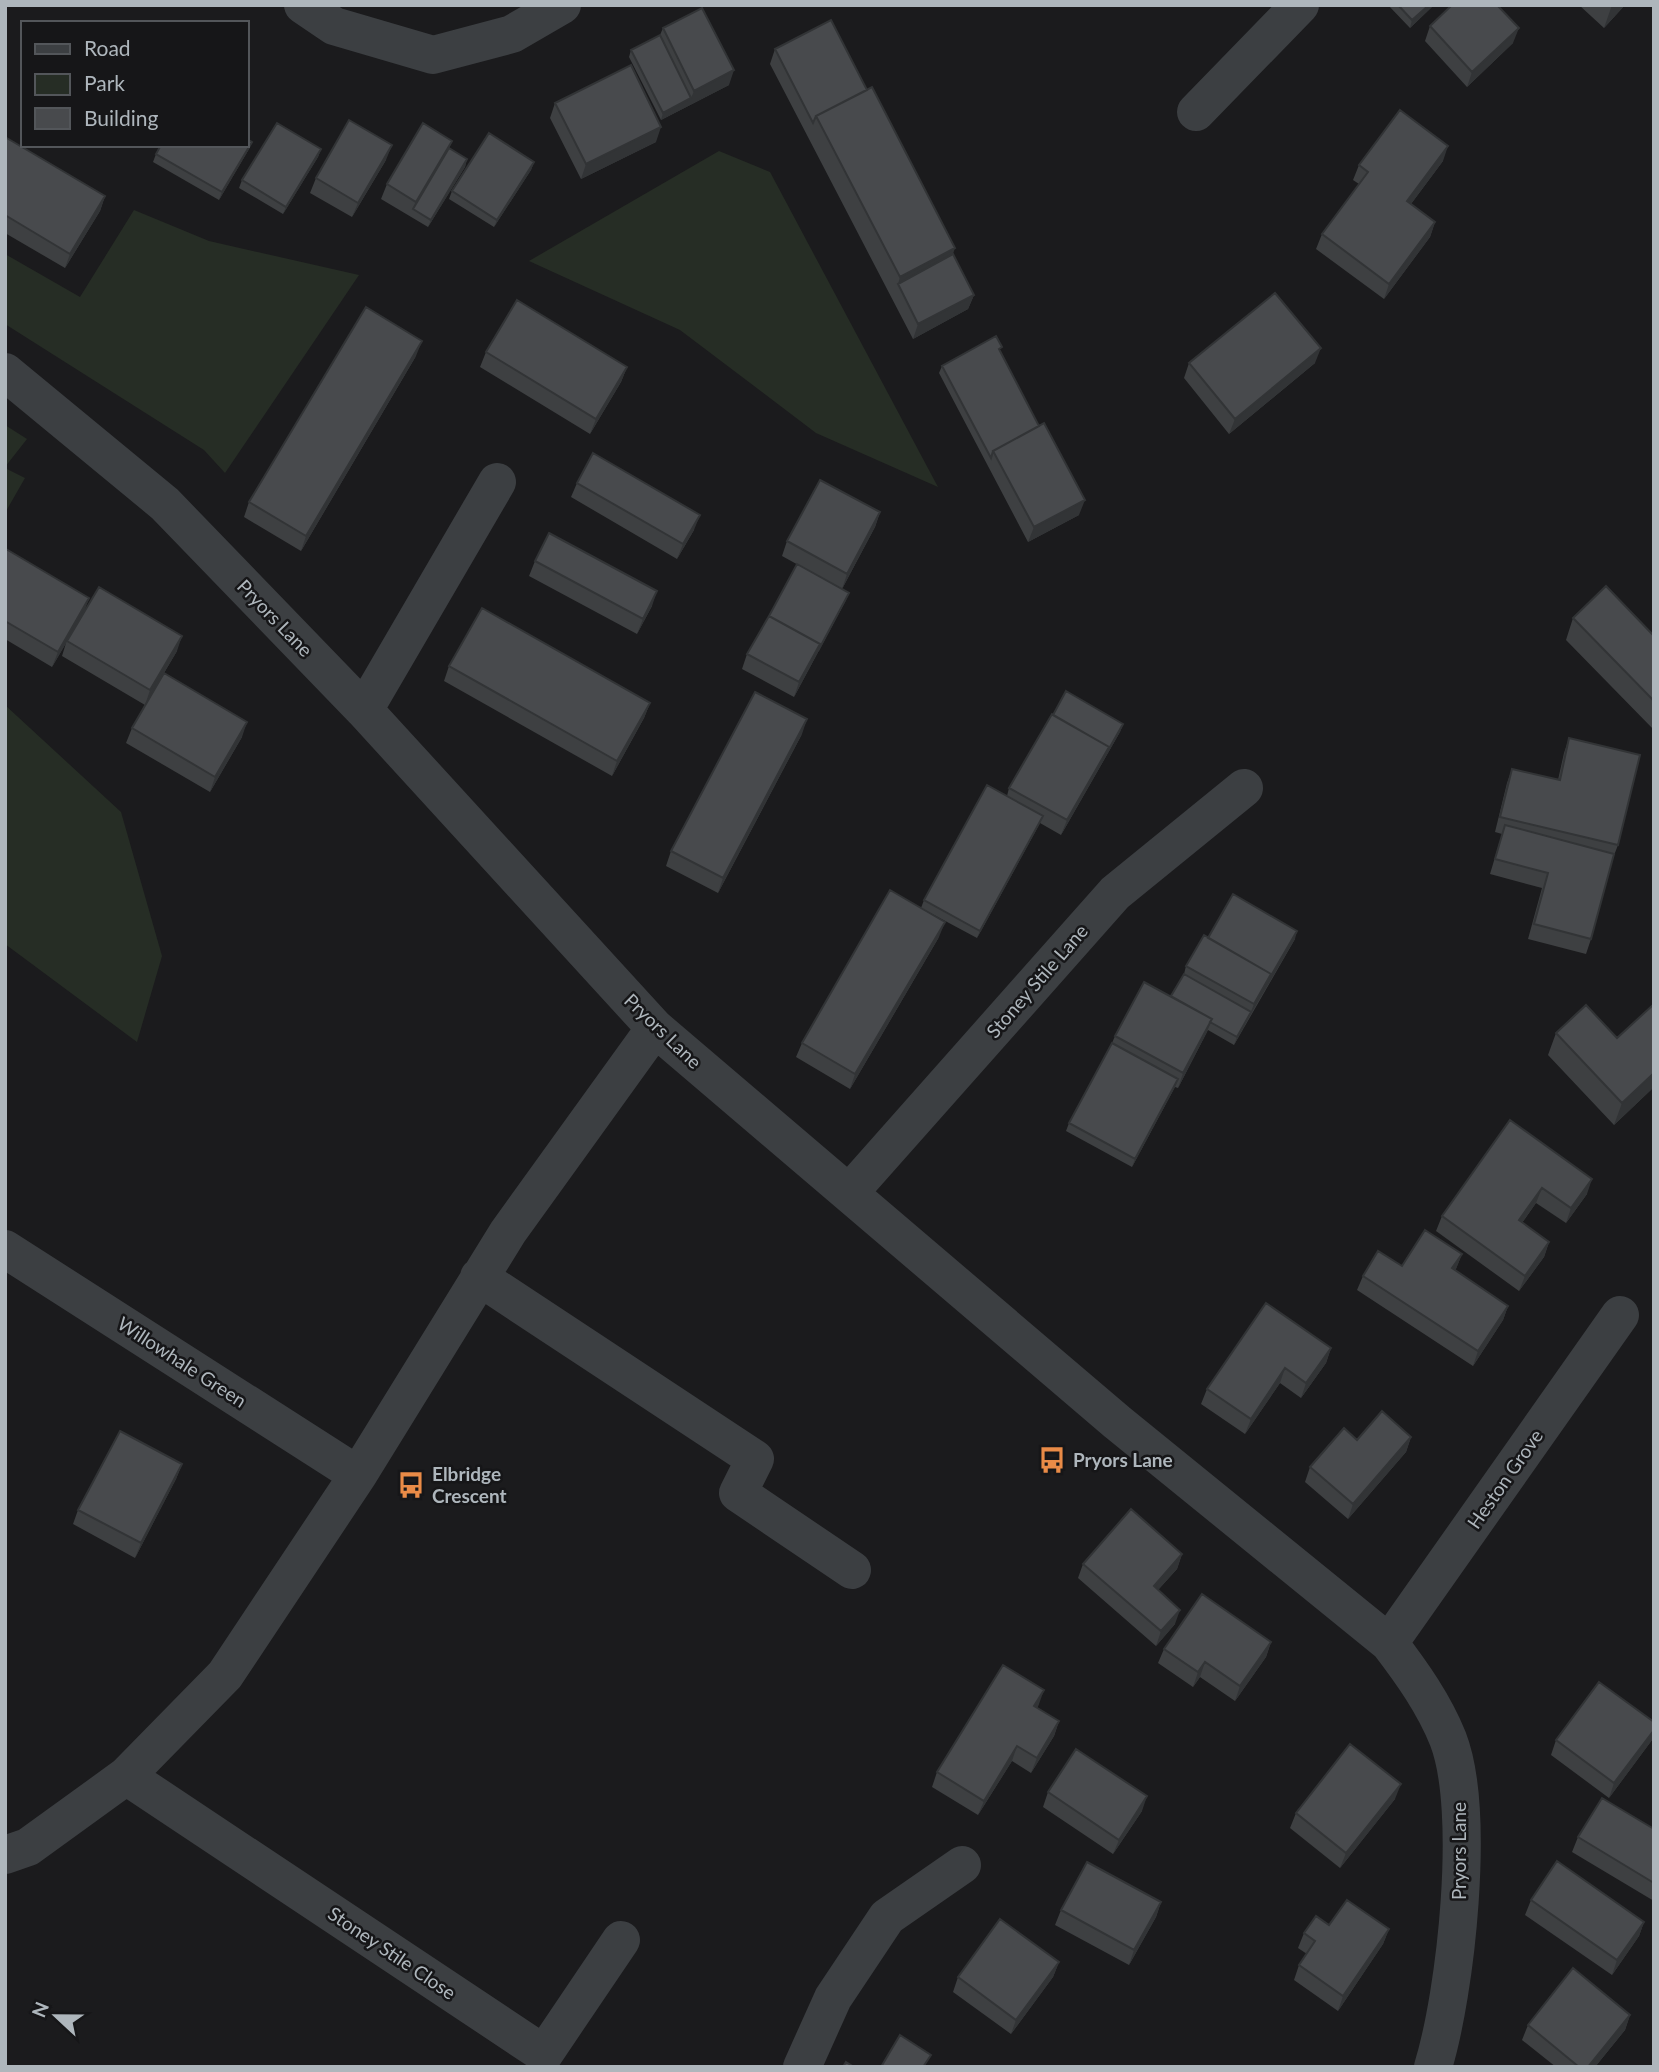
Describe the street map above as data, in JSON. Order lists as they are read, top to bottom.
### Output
{
  "streets": {
    "street": [
      "Pryors Lane",
      "Stoney Stile Lane",
      "Willowhale Green",
      "Heston Grove",
      "Stoney Stile Close"
    ]
  },
  "crossings": [
    ["Pryors Lane", "Stoney Stile Lane"],
    ["Pryors Lane", "Heston Grove"]
  ],
  "places": {
    "bus stop": ["Pryors Lane", "Elbridge Crescent"]
  },
  "legend": ["Road", "Park", "Building"],
  "north": "left"
}
